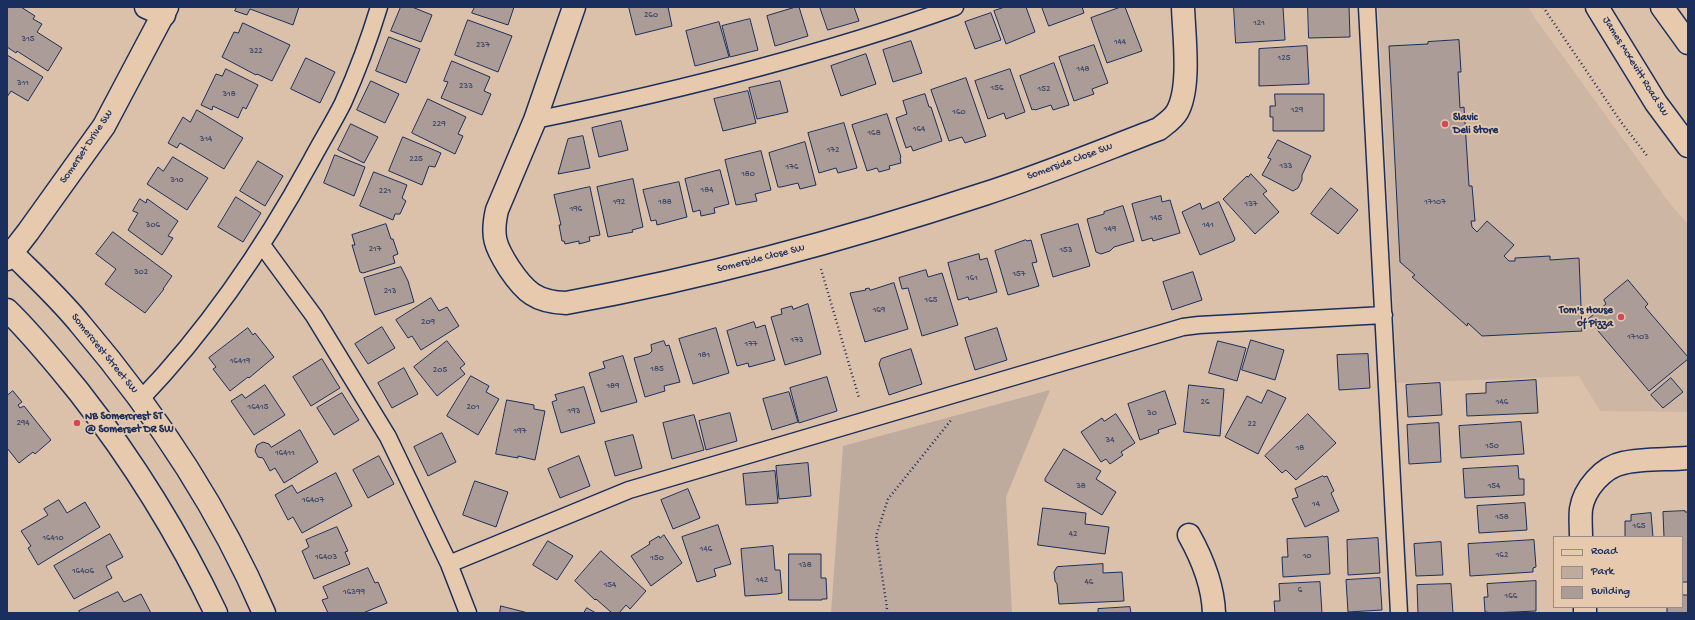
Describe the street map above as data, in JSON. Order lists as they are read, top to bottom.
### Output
{
  "streets": {
    "street": [
      "James McKevitt Road SW",
      "Somerset Drive SW",
      "Somerside Close SW",
      "Somercrest Street SW"
    ]
  },
  "crossings": [
    ["Somerset Drive SW", "Somercrest Street SW"]
  ],
  "places": ["Slavic Deli Store", "Tom's House of Pizza", "NB Somercrest ST @ Somerset DR SW"],
  "house_numbers": [
    "260",
    "121",
    "315",
    "144",
    "237",
    "322",
    "125",
    "148",
    "311",
    "233",
    "156",
    "152",
    "318",
    "129",
    "160",
    "229",
    "164",
    "168",
    "314",
    "172",
    "225",
    "133",
    "176",
    "180",
    "310",
    "184",
    "221",
    "192",
    "188",
    "17107",
    "137",
    "196",
    "145",
    "306",
    "141",
    "149",
    "217",
    "153",
    "302",
    "157",
    "161",
    "213",
    "165",
    "169",
    "209",
    "17103",
    "173",
    "177",
    "181",
    "16419",
    "185",
    "205",
    "189",
    "26",
    "146",
    "16415",
    "201",
    "193",
    "30",
    "294",
    "22",
    "197",
    "34",
    "150",
    "18",
    "16411",
    "38",
    "154",
    "16407",
    "14",
    "158",
    "165",
    "42",
    "16410",
    "146",
    "162",
    "10",
    "16403",
    "150",
    "138",
    "16406",
    "142",
    "46",
    "154",
    "6",
    "16399",
    "166"
  ],
  "legend": ["Road", "Park", "Building"]
}
